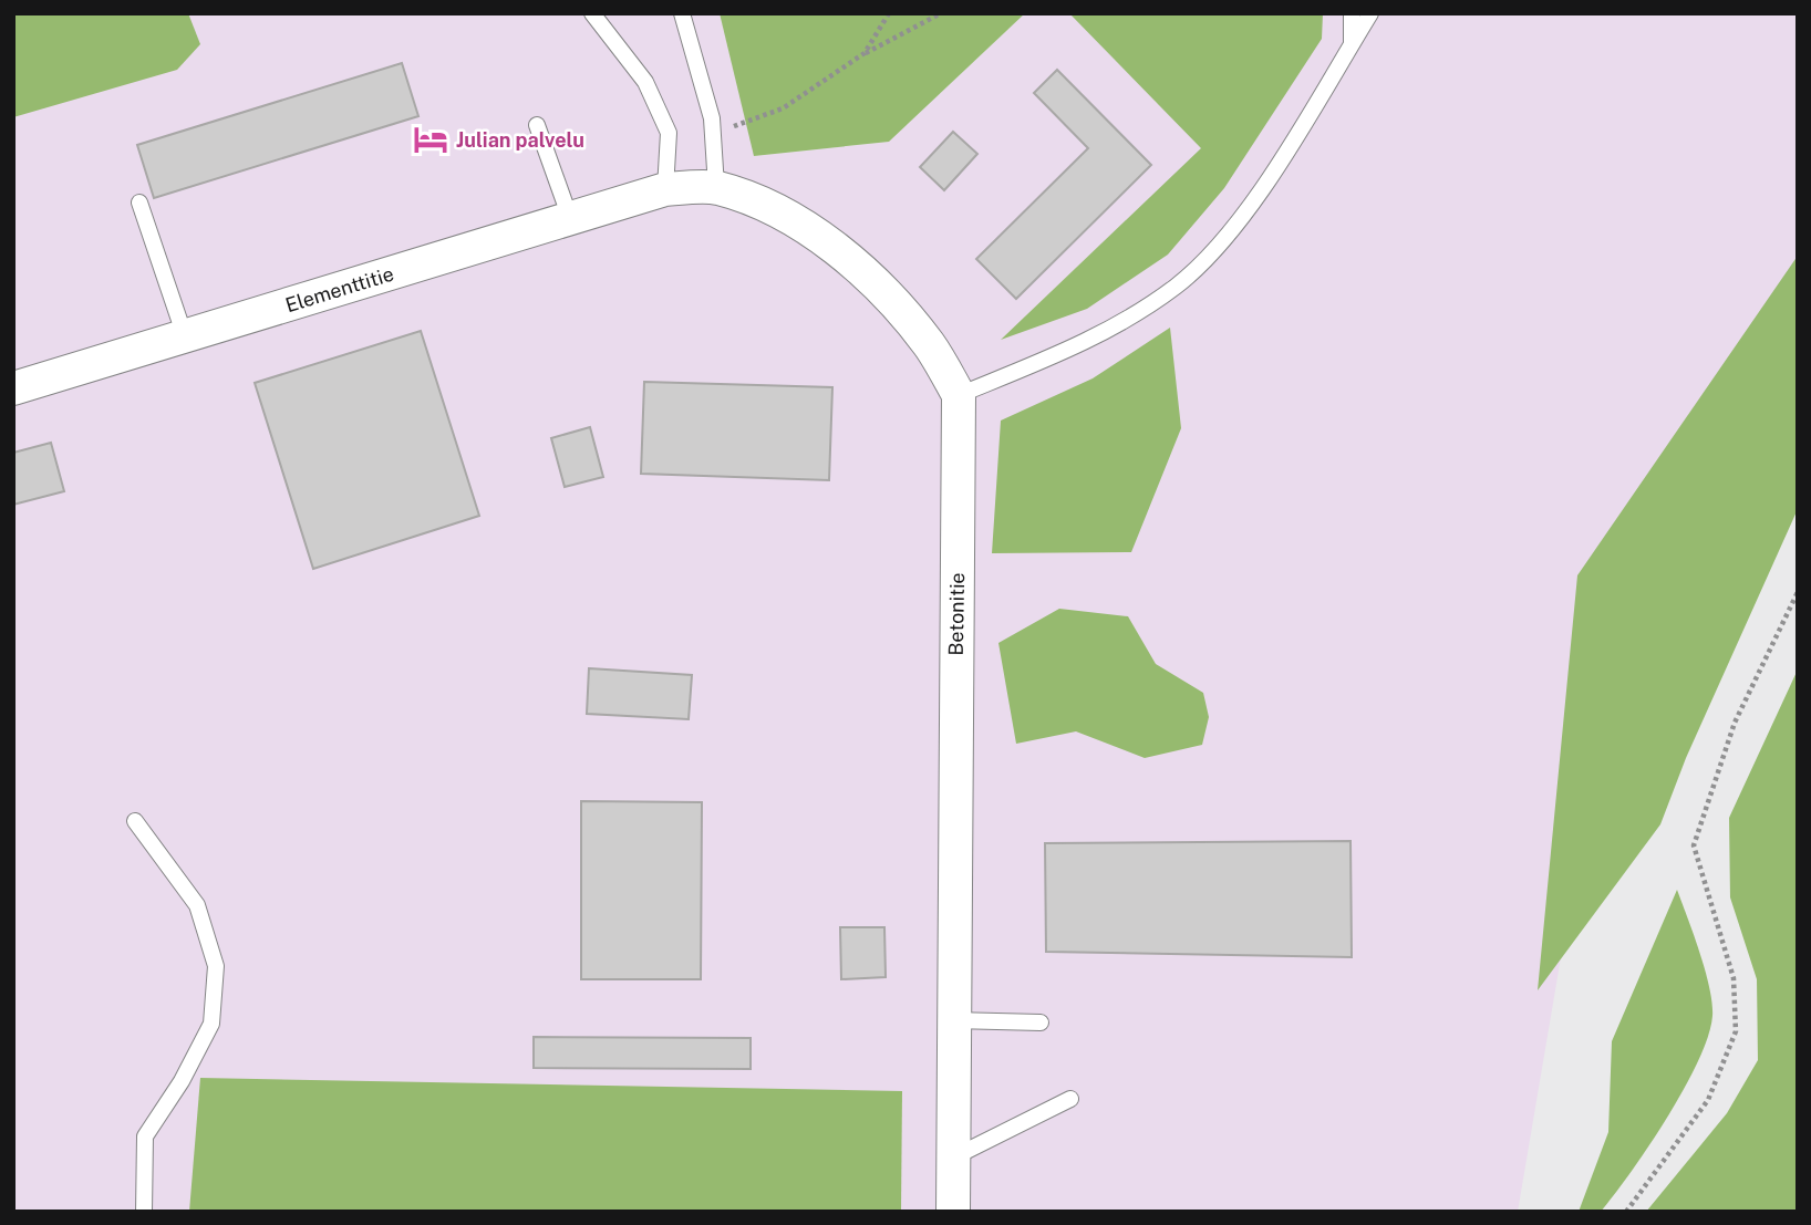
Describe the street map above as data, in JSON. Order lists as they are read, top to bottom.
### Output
{
  "streets": {
    "street": ["Elementtitie", "Betonitie"]
  },
  "places": {
    "hotel": ["Julian palvelu"]
  }
}
